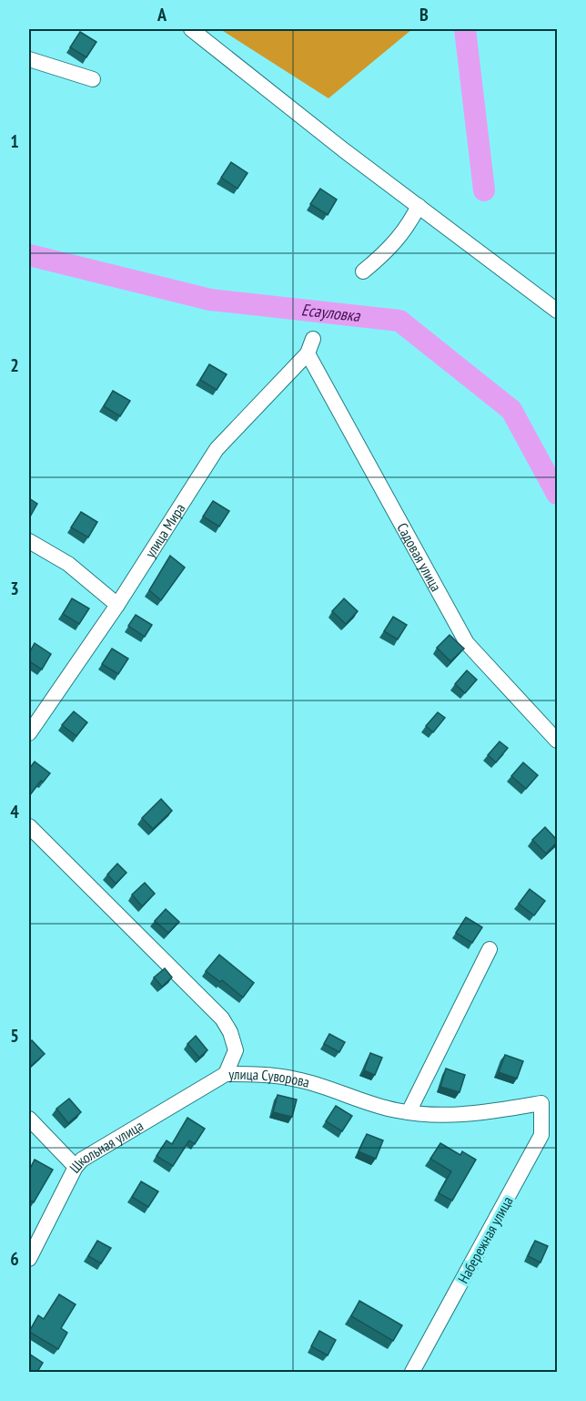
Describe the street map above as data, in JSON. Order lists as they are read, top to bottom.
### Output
{
  "streets": {
    "street": [
      "улица Мира",
      "Садовая улица",
      "улица Суворова",
      "Школьная улица",
      "Набережная улица"
    ]
  },
  "crossings": [
    ["улица Мира", "Садовая улица"],
    ["улица Суворова", "Школьная улица"],
    ["улица Суворова", "Набережная улица"]
  ],
  "water": ["Есауловка"],
  "grid": {
    "columns": ["A", "B"],
    "rows": [
      "1",
      "2",
      "3",
      "4",
      "5",
      "6"
    ]
  }
}
